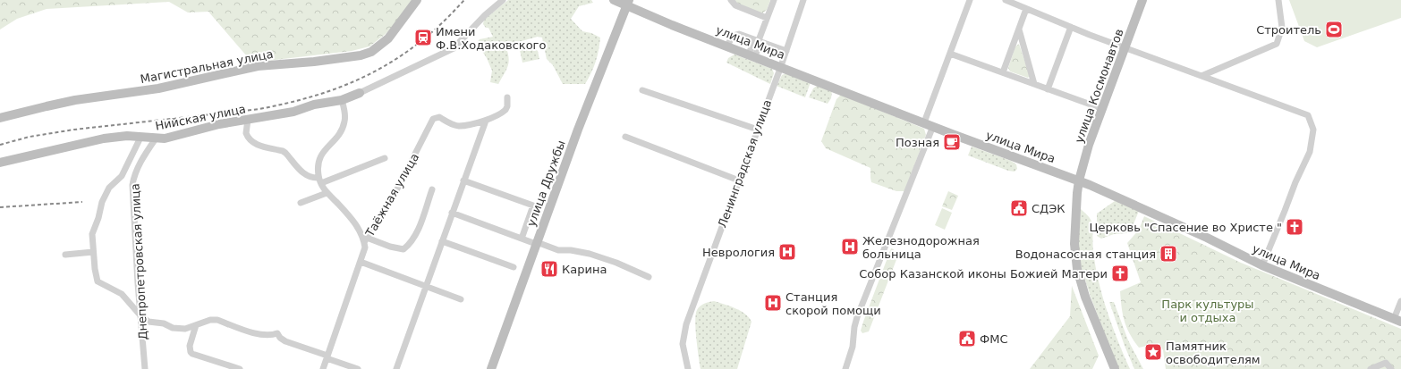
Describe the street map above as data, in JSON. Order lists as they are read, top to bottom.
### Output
{
  "streets": {
    "street": [
      "улица Мира",
      "Магистральная улица",
      "улица Космонавтов",
      "Нийская улица",
      "Ленинградская улица",
      "улица Дружбы",
      "Таёжная улица",
      "Днепропетровская улица"
    ]
  },
  "crossings": [
    ["улица Мира", "улица Космонавтов"],
    ["улица Мира", "Ленинградская улица"],
    ["улица Мира", "улица Дружбы"],
    ["Нийская улица", "Днепропетровская улица"]
  ],
  "parks": ["Парк культуры и отдыха"],
  "places": {
    "sports": ["Строитель"],
    "station": ["Имени Ф.В.Ходаковского"],
    "cafe": ["Позная"],
    "public building": ["СДЭК", "ФМС"],
    "church": ["Церковь \"Спасение во Христе \"", "Собор Казанской иконы Божией Матери"],
    "hospital": ["Железнодорожная больница", "Неврология", "Станция скорой помощи"],
    "building": ["Водонасосная станция"],
    "restaurant": ["Карина"],
    "place": ["Памятник освободителям"]
  }
}
